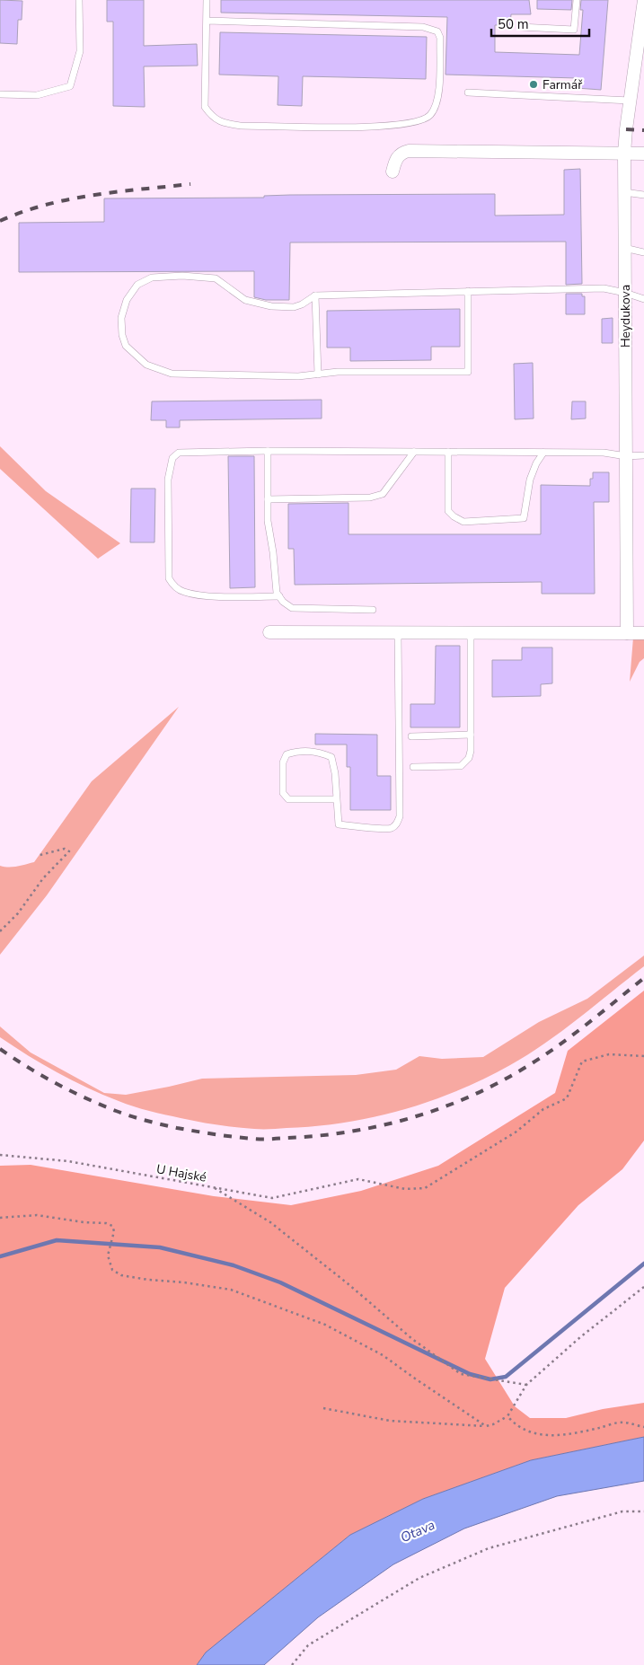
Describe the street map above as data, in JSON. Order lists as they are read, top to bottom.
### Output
{
  "streets": {
    "street": ["Heydukova"],
    "path": ["U Hajské"]
  },
  "water": ["Otava"],
  "places": ["Farmář"],
  "scale_bar": "50 m"
}
